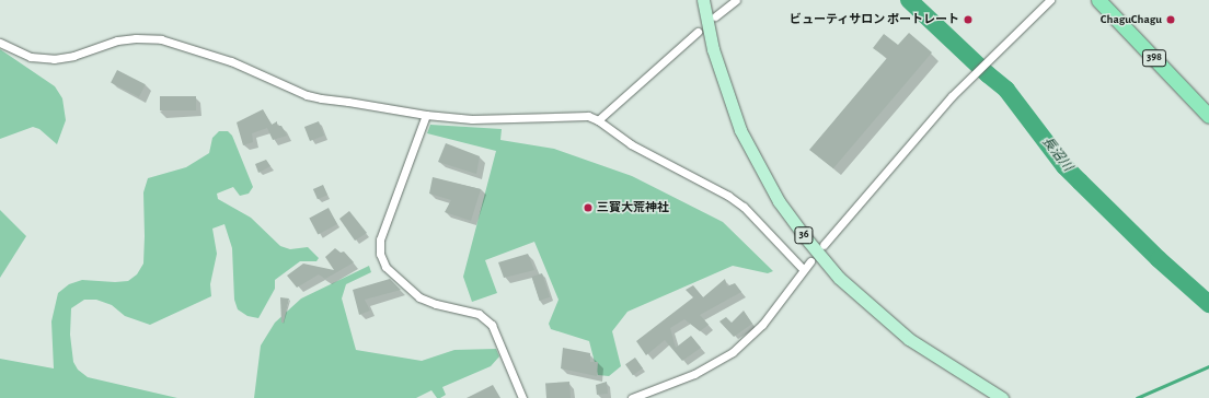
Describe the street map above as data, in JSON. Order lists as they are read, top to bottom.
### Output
{
  "streets": {
    "highway": ["398"],
    "main road": ["36"]
  },
  "water": ["長沼川"],
  "places": ["ビューティサロン ポートレート", "ChaguChagu", "三寳大荒神社"]
}
